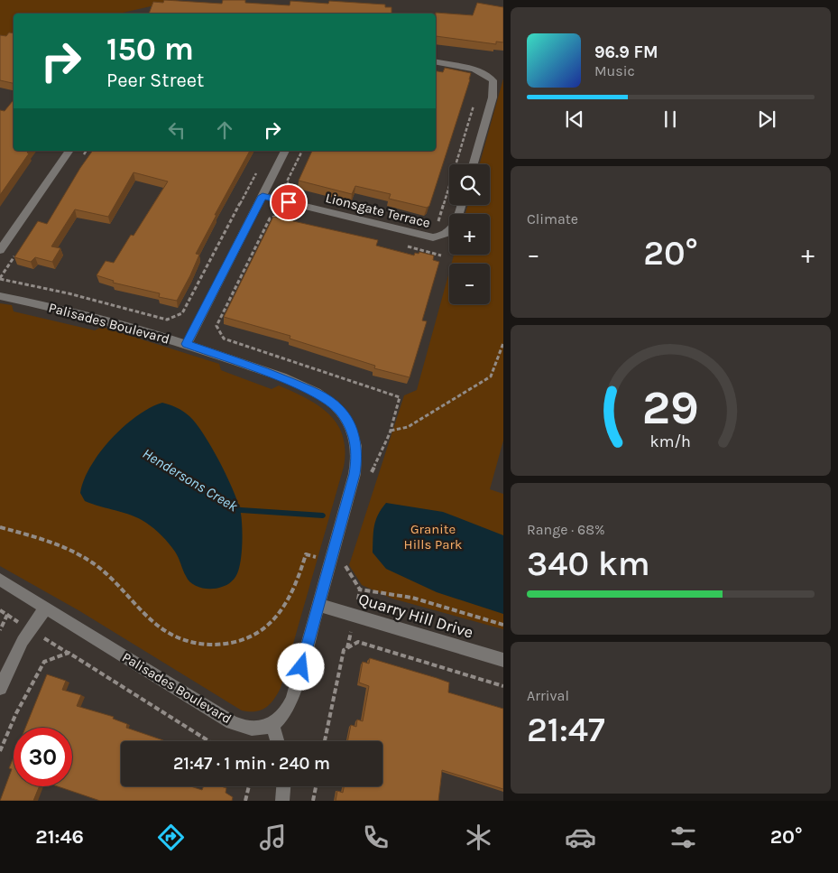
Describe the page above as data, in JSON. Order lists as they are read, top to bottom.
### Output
{
  "streets": {
    "street": ["Lionsgate Terrace", "Palisades Boulevard", "Quarry Hill Drive"]
  },
  "crossings": [
    ["Palisades Boulevard", "Quarry Hill Drive"]
  ],
  "water": ["Hendersons Creek"],
  "parks": ["Granite Hills Park"],
  "page": {
    "turn": ["150 m", "Peer Street"],
    "song": ["96.9 FM", "Music"],
    "map_buttons": ["+", "−"],
    "tile": [
      "Climate",
      ["Range · 68%", "340 km"],
      ["Arrival", "21:47"]
    ],
    "heat": ["−", "20°", "+"],
    "limit": "30",
    "trip": "21:47 · 1 min · 240 m",
    "tabs": ["21:46", "20°"],
    "gauge": ["29", "km/h"]
  }
}
